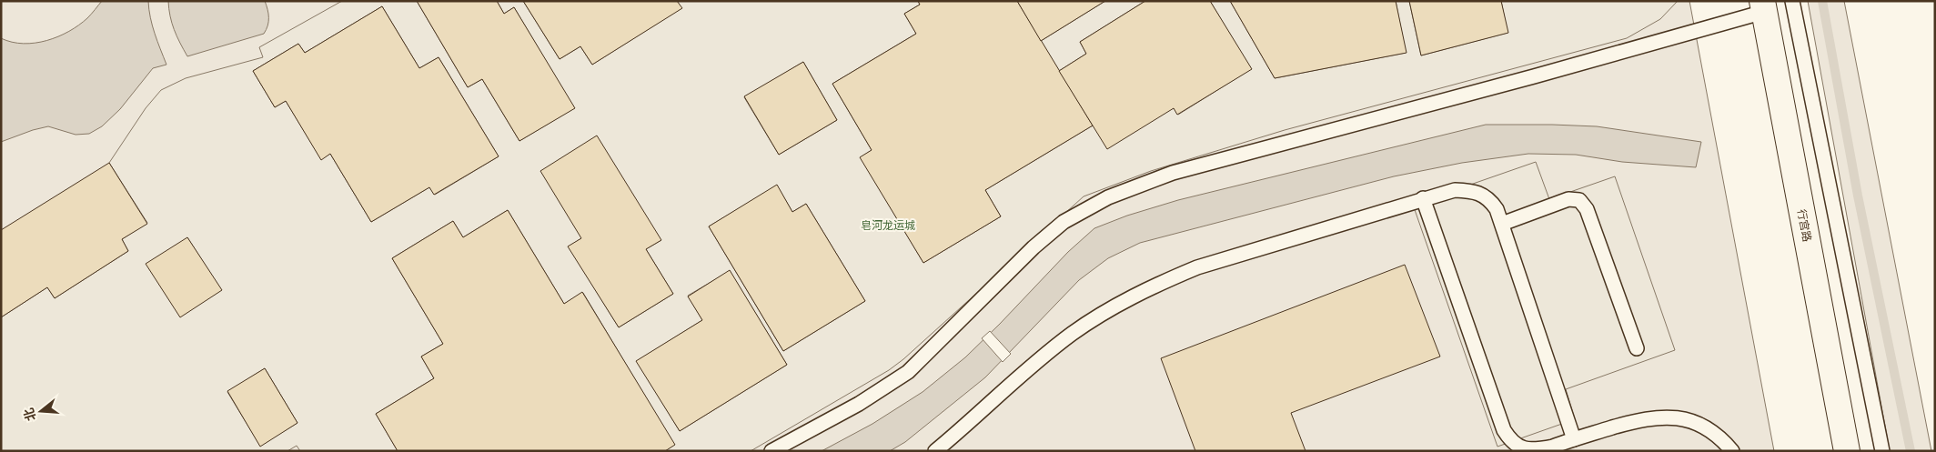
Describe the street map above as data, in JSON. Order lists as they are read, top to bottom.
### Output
{
  "streets": {
    "main road": ["行宫路"]
  },
  "parks": ["皂河龙运城"],
  "north": "left"
}
